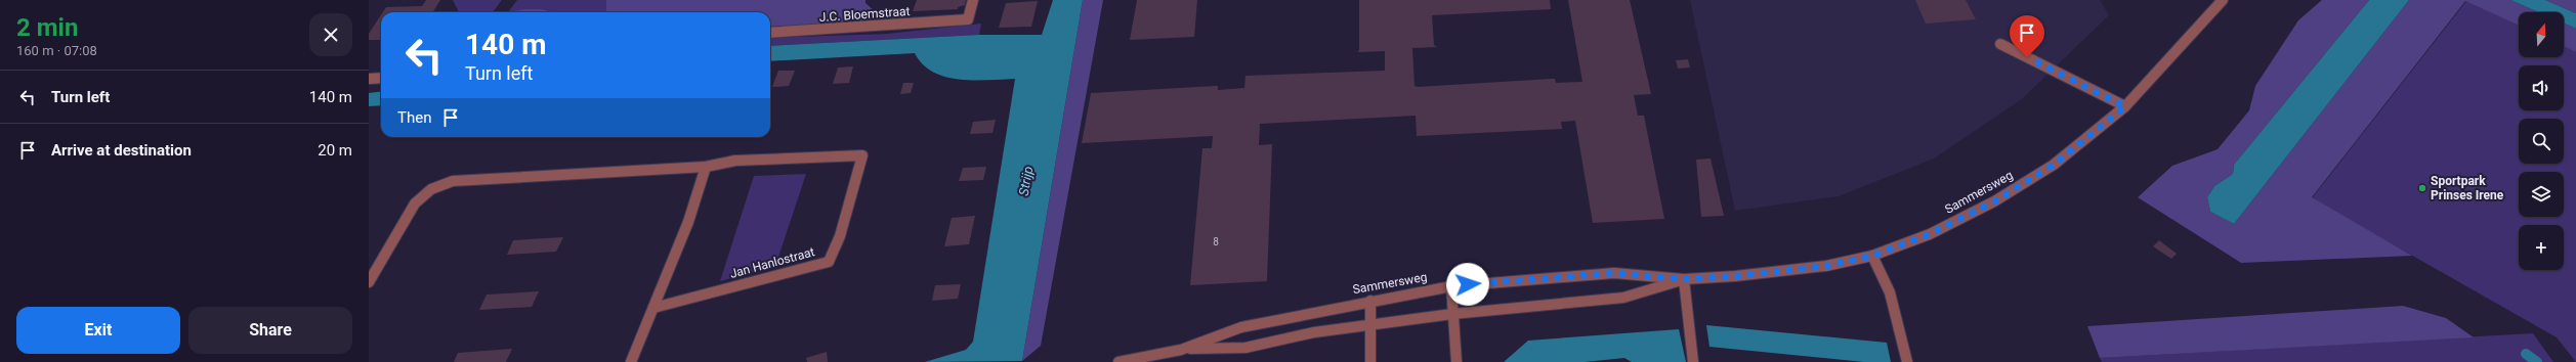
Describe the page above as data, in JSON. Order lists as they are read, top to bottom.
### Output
{
  "streets": {
    "street": ["J.C. Bloemstraat", "Sammersweg", "Jan Hanlostraat"]
  },
  "water": ["Strijp"],
  "places": ["Sportpark Prinses Irene"],
  "house_numbers": ["8"],
  "north": "top",
  "page": {
    "heading": ["2 min", "160 m · 07:08"],
    "map_buttons": "+",
    "turn": ["140 m", "Turn left"],
    "list": [
      {
        "name": "Turn left",
        "value": "140 m"
      },
      {
        "name": "Arrive at destination",
        "value": "20 m"
      }
    ],
    "then": "Then",
    "buttons": ["Exit", "Share"]
  }
}
